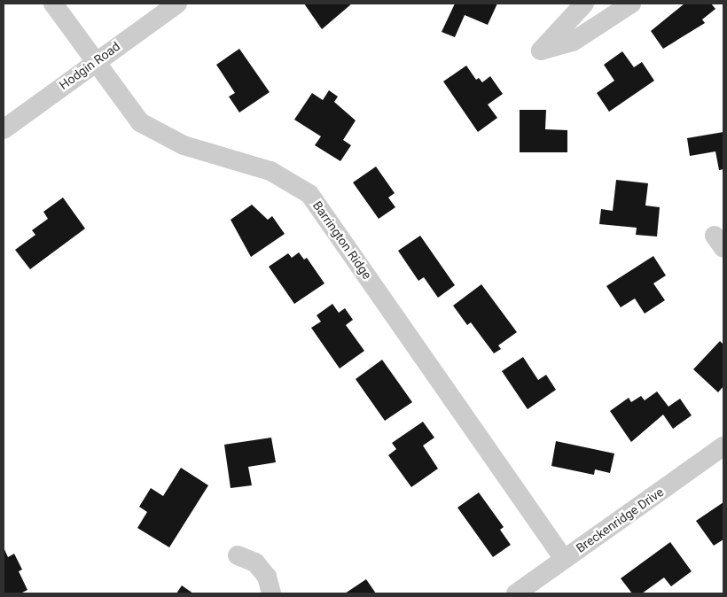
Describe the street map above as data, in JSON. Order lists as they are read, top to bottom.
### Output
{
  "streets": {
    "street": ["Hodgin Road", "Barrington Ridge", "Breckenridge Drive"]
  },
  "crossings": [
    ["Hodgin Road", "Barrington Ridge"],
    ["Barrington Ridge", "Breckenridge Drive"]
  ]
}
